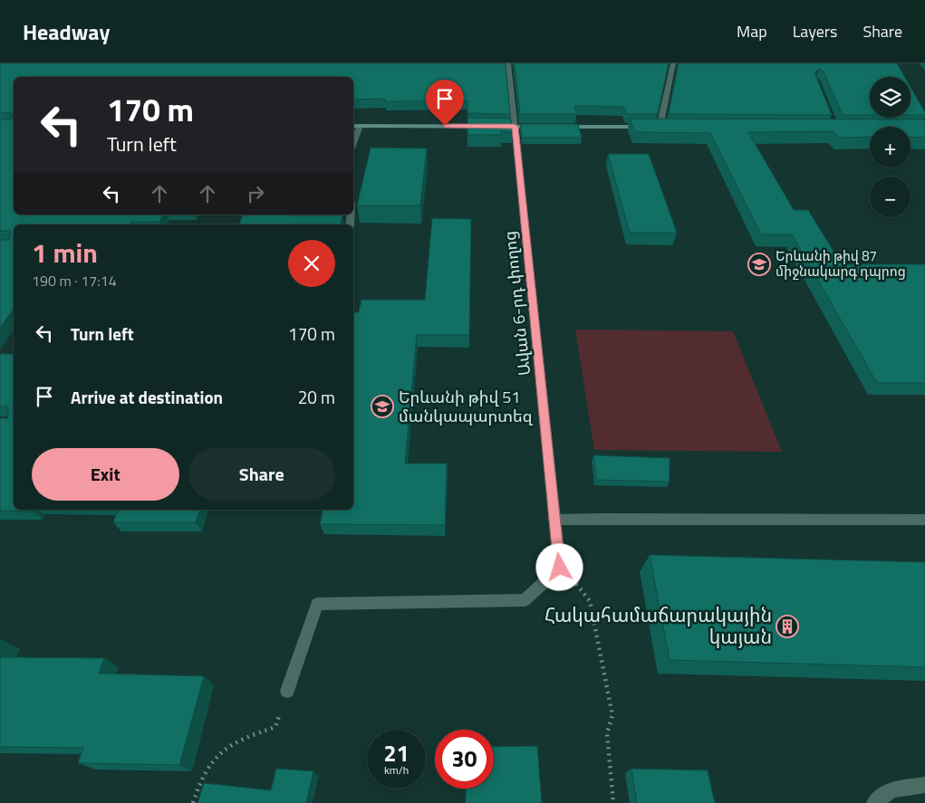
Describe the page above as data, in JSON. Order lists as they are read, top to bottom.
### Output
{
  "streets": {
    "street": ["Ավան 6-րդ փողոց"]
  },
  "places": {
    "school or university": ["Երևանի թիվ 87 միջնակարգ դպրոց", "Երևանի թիվ 51 մանկապարտեզ"],
    "building": ["Հակահամաճարակային կայան"]
  },
  "page": {
    "header": "Headway",
    "nav": ["Map", "Layers", "Share"],
    "map_buttons": ["+", "−"],
    "turn": ["170 m", "Turn left"],
    "heading": ["1 min", "190 m · 17:14"],
    "list": [
      {
        "name": "Turn left",
        "value": "170 m"
      },
      {
        "name": "Arrive at destination",
        "value": "20 m"
      }
    ],
    "buttons": ["Exit", "Share"],
    "speed": "21 km/h",
    "limit": "30"
  }
}
